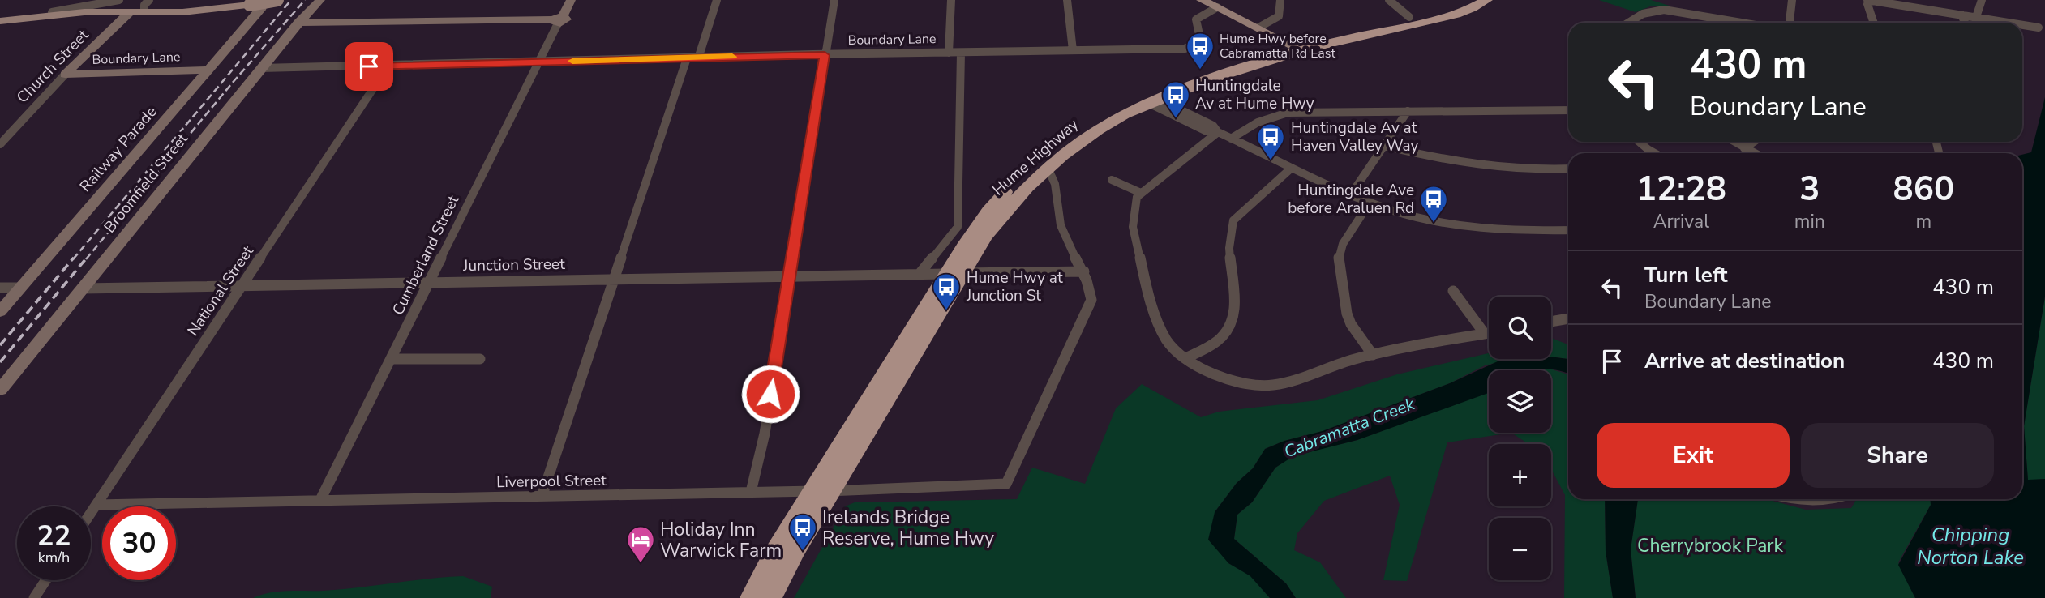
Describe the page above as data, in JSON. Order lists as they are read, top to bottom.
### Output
{
  "streets": {
    "highway": ["Hume Highway"],
    "street": [
      "Boundary Lane",
      "Church Street",
      "Railway Parade",
      "Broomfield Street",
      "Cumberland Street",
      "Junction Street",
      "National Street",
      "Liverpool Street"
    ]
  },
  "crossings": [
    ["Boundary Lane", "Church Street"],
    ["Boundary Lane", "Railway Parade"],
    ["Boundary Lane", "Broomfield Street"],
    ["Boundary Lane", "Cumberland Street"],
    ["Boundary Lane", "National Street"],
    ["Hume Highway", "Junction Street"],
    ["Hume Highway", "Liverpool Street"],
    ["Broomfield Street", "Junction Street"],
    ["Cumberland Street", "Junction Street"],
    ["Cumberland Street", "Liverpool Street"],
    ["Junction Street", "National Street"],
    ["Junction Street", "Liverpool Street"],
    ["National Street", "Liverpool Street"]
  ],
  "water": ["Cabramatta Creek", "Chipping Norton Lake"],
  "parks": ["Cherrybrook Park"],
  "places": {
    "bus stop": [
      "Hume Hwy before Cabramatta Rd East",
      "Huntingdale Av at Hume Hwy",
      "Huntingdale Av at Haven Valley Way",
      "Huntingdale Ave before Araluen Rd",
      "Hume Hwy at Junction St",
      "Irelands Bridge Reserve, Hume Hwy"
    ],
    "hotel": ["Holiday Inn Warwick Farm"]
  },
  "page": {
    "turn": ["430 m", "Boundary Lane"],
    "eta": [
      "12:28",
      "Arrival",
      "3",
      "min",
      "860",
      "m"
    ],
    "list": [
      {
        "name": "Turn left",
        "note": "Boundary Lane",
        "value": "430 m"
      },
      {
        "name": "Arrive at destination",
        "value": "430 m"
      }
    ],
    "map_buttons": ["+", "−"],
    "buttons": ["Exit", "Share"],
    "speed": "22 km/h",
    "limit": "30"
  }
}
